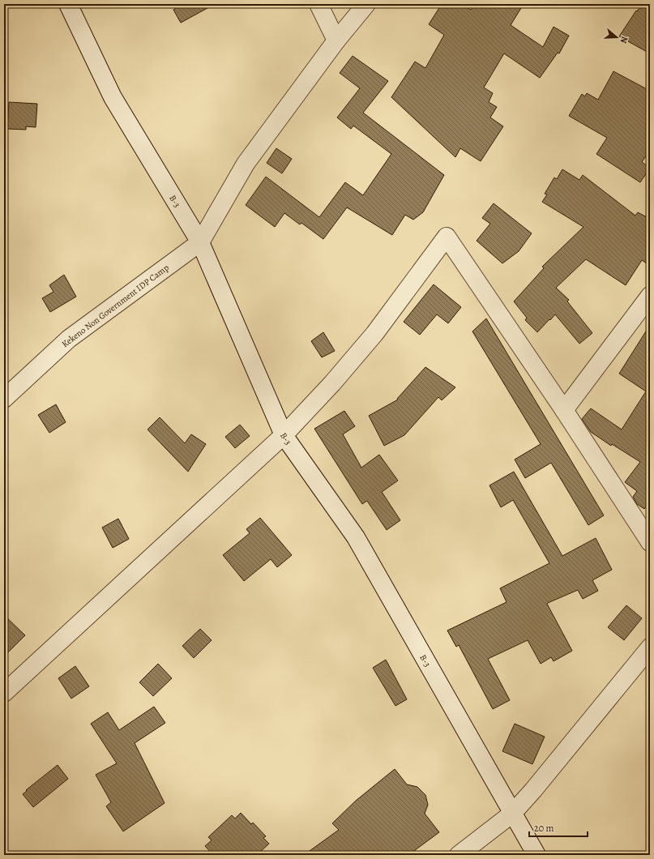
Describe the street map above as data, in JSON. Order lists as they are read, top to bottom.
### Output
{
  "streets": {
    "street": ["B-3", "Kekeno Non Government IDP Camp"]
  },
  "crossings": [
    ["B-3", "Kekeno Non Government IDP Camp"]
  ],
  "scale_bar": "20 m",
  "north": "right"
}
